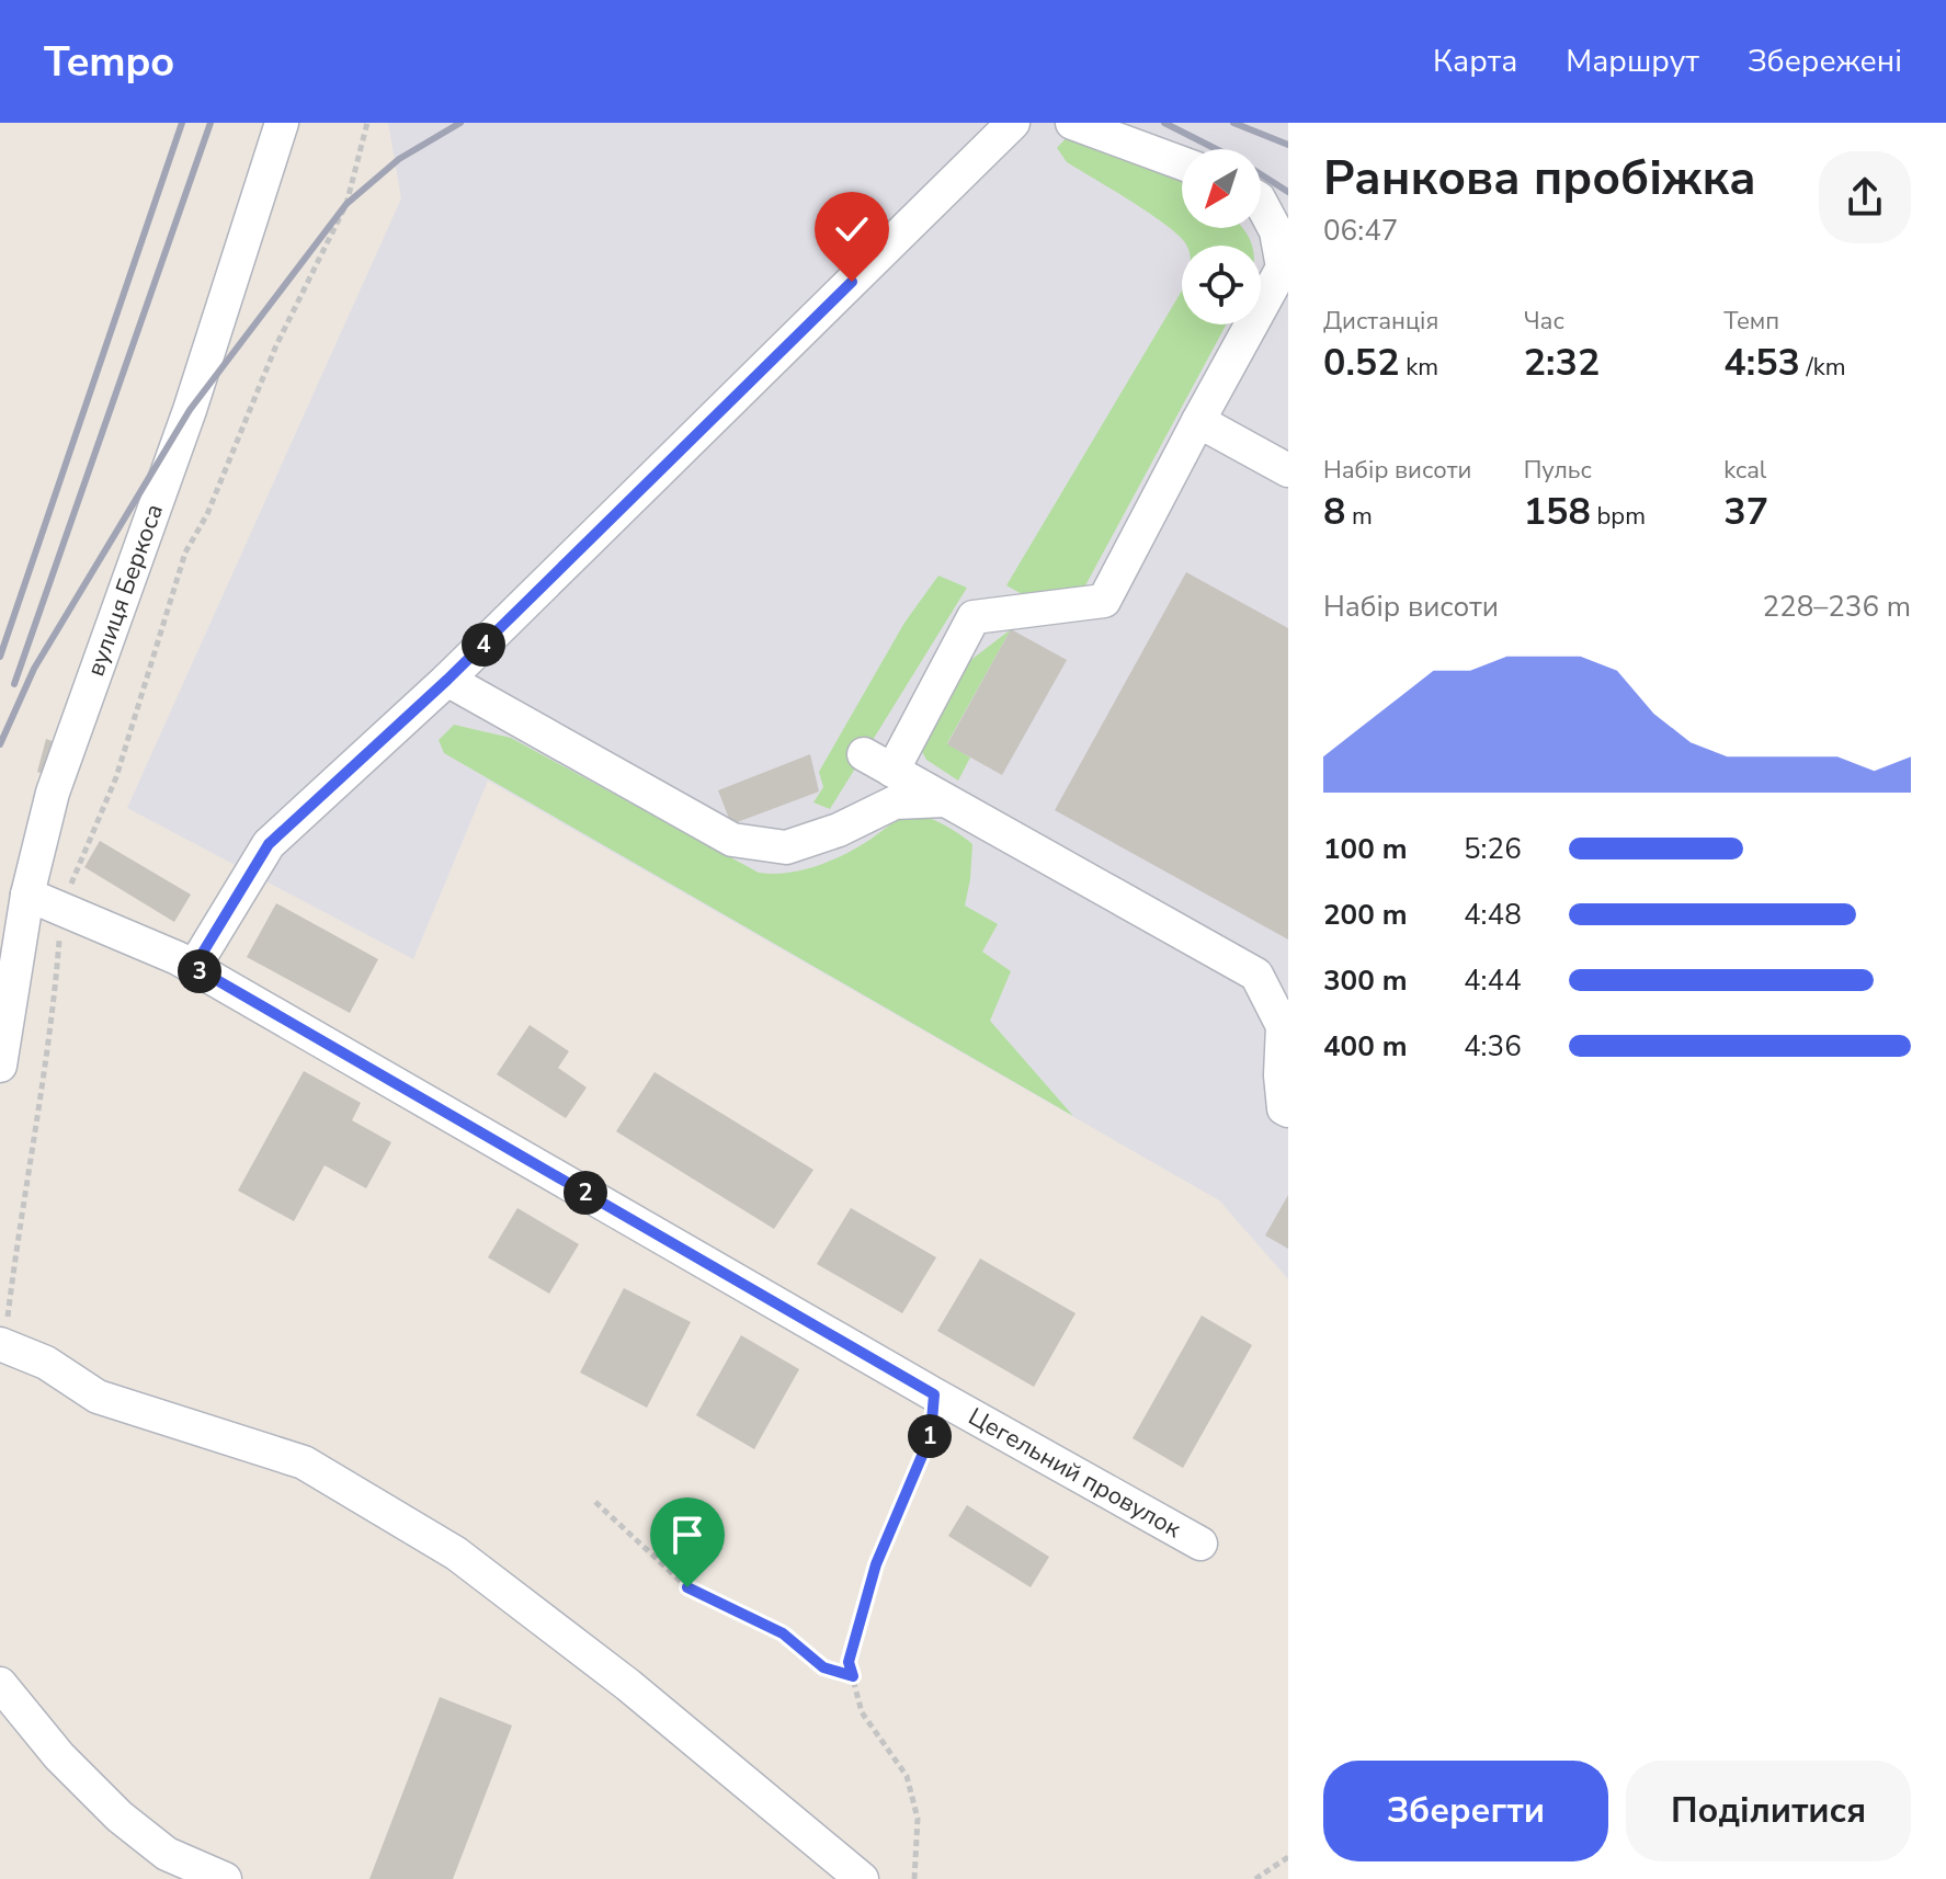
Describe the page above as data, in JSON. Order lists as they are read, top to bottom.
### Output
{
  "streets": {
    "street": ["вулиця Беркоса", "Цегельний провулок"]
  },
  "crossings": [
    ["вулиця Беркоса", "Цегельний провулок"]
  ],
  "north": "bottom left",
  "page": {
    "header": "Tempo",
    "nav": ["Карта", "Маршрут", "Збережені"],
    "heading": ["Ранкова пробіжка", "06:47"],
    "stats": [
      ["Дистанція", "0.52 km"],
      ["Час", "2:32"],
      ["Темп", "4:53 /km"],
      ["Набір висоти", "8 m"],
      ["Пульс", "158 bpm"],
      ["kcal", "37"]
    ],
    "chart": ["Набір висоти", "228–236 m"],
    "pins": [
      "4",
      "3",
      "2",
      "1"
    ],
    "list": [
      {
        "name": "100 m",
        "note": "5:26"
      },
      {
        "name": "200 m",
        "note": "4:48"
      },
      {
        "name": "300 m",
        "note": "4:44"
      },
      {
        "name": "400 m",
        "note": "4:36"
      }
    ],
    "buttons": ["Зберегти", "Поділитися"]
  }
}
